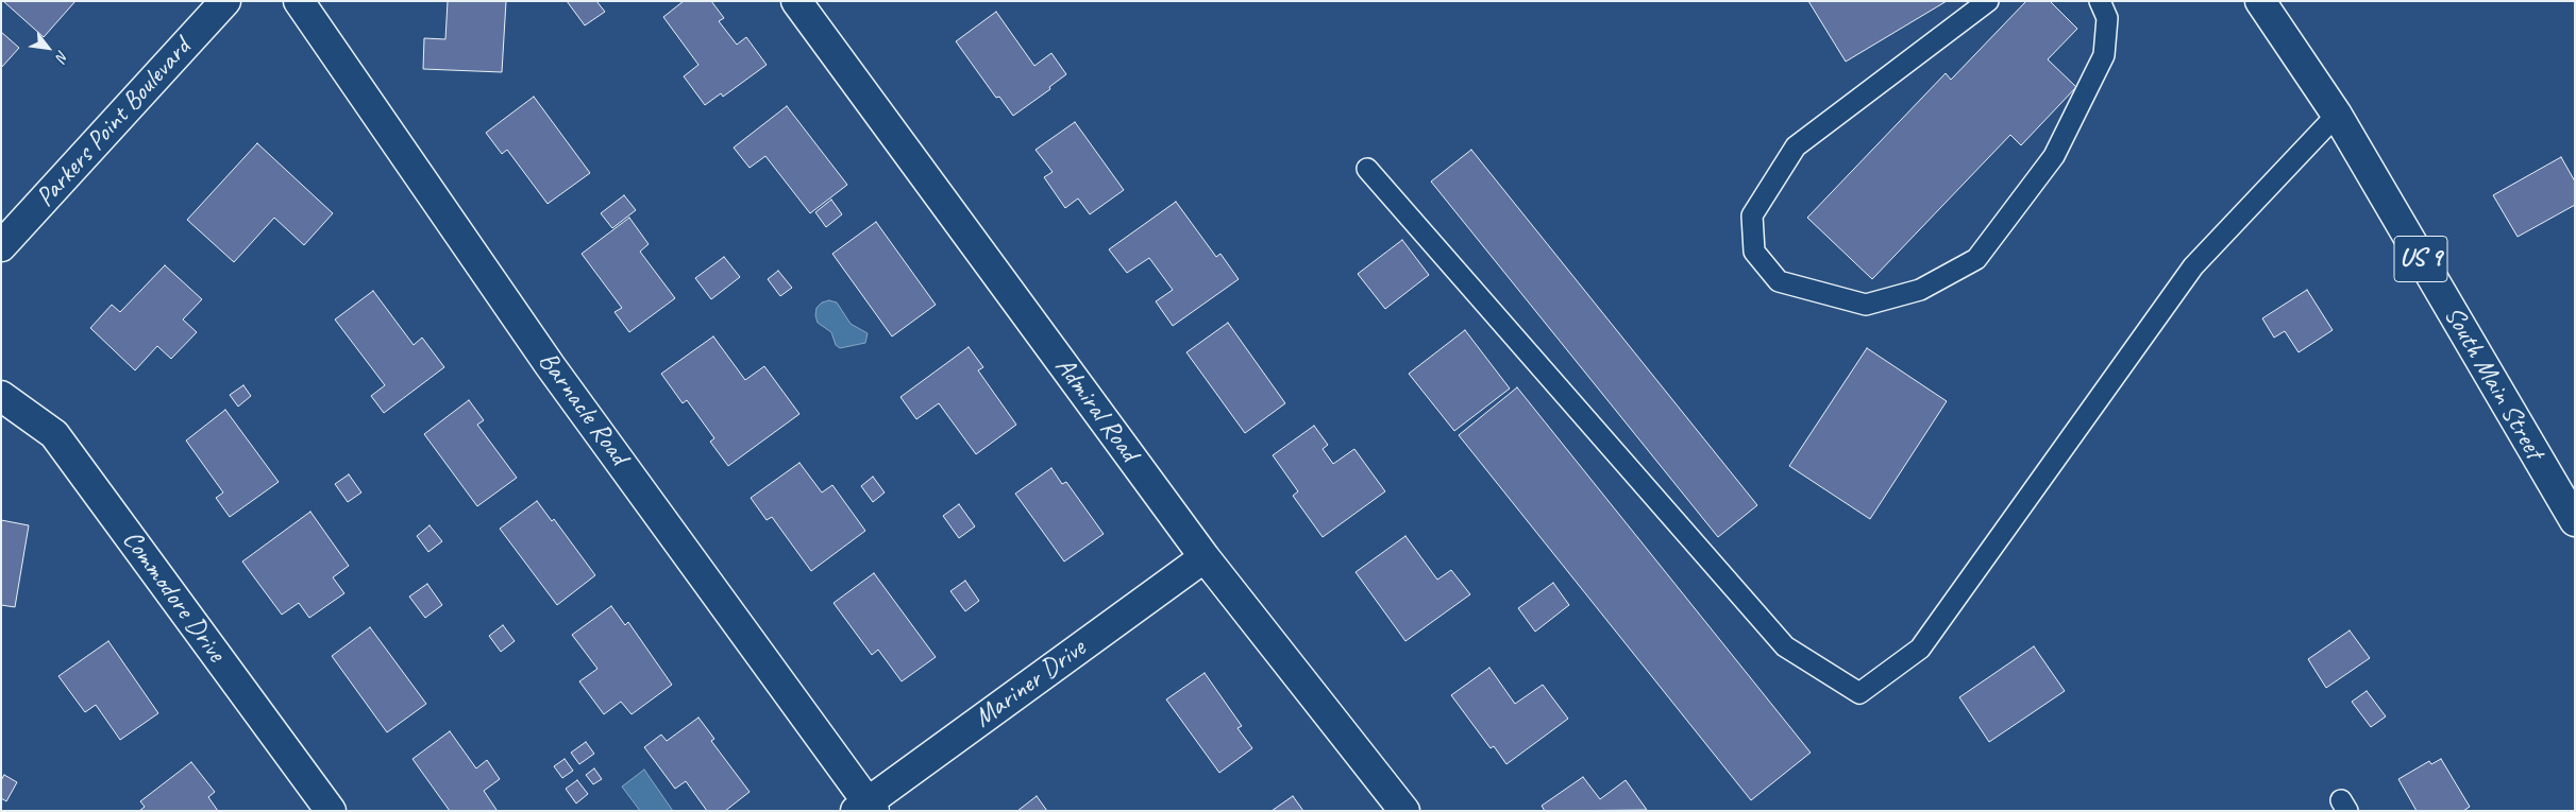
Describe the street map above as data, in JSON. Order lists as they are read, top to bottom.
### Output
{
  "streets": {
    "main road": [
      "Parkers Point Boulevard",
      "US 9",
      "South Main Street",
      "Barnacle Road",
      "Admiral Road",
      "Commodore Drive",
      "Mariner Drive"
    ]
  },
  "crossings": [
    ["Barnacle Road", "Mariner Drive"],
    ["Admiral Road", "Mariner Drive"]
  ],
  "north": "bottom right"
}
